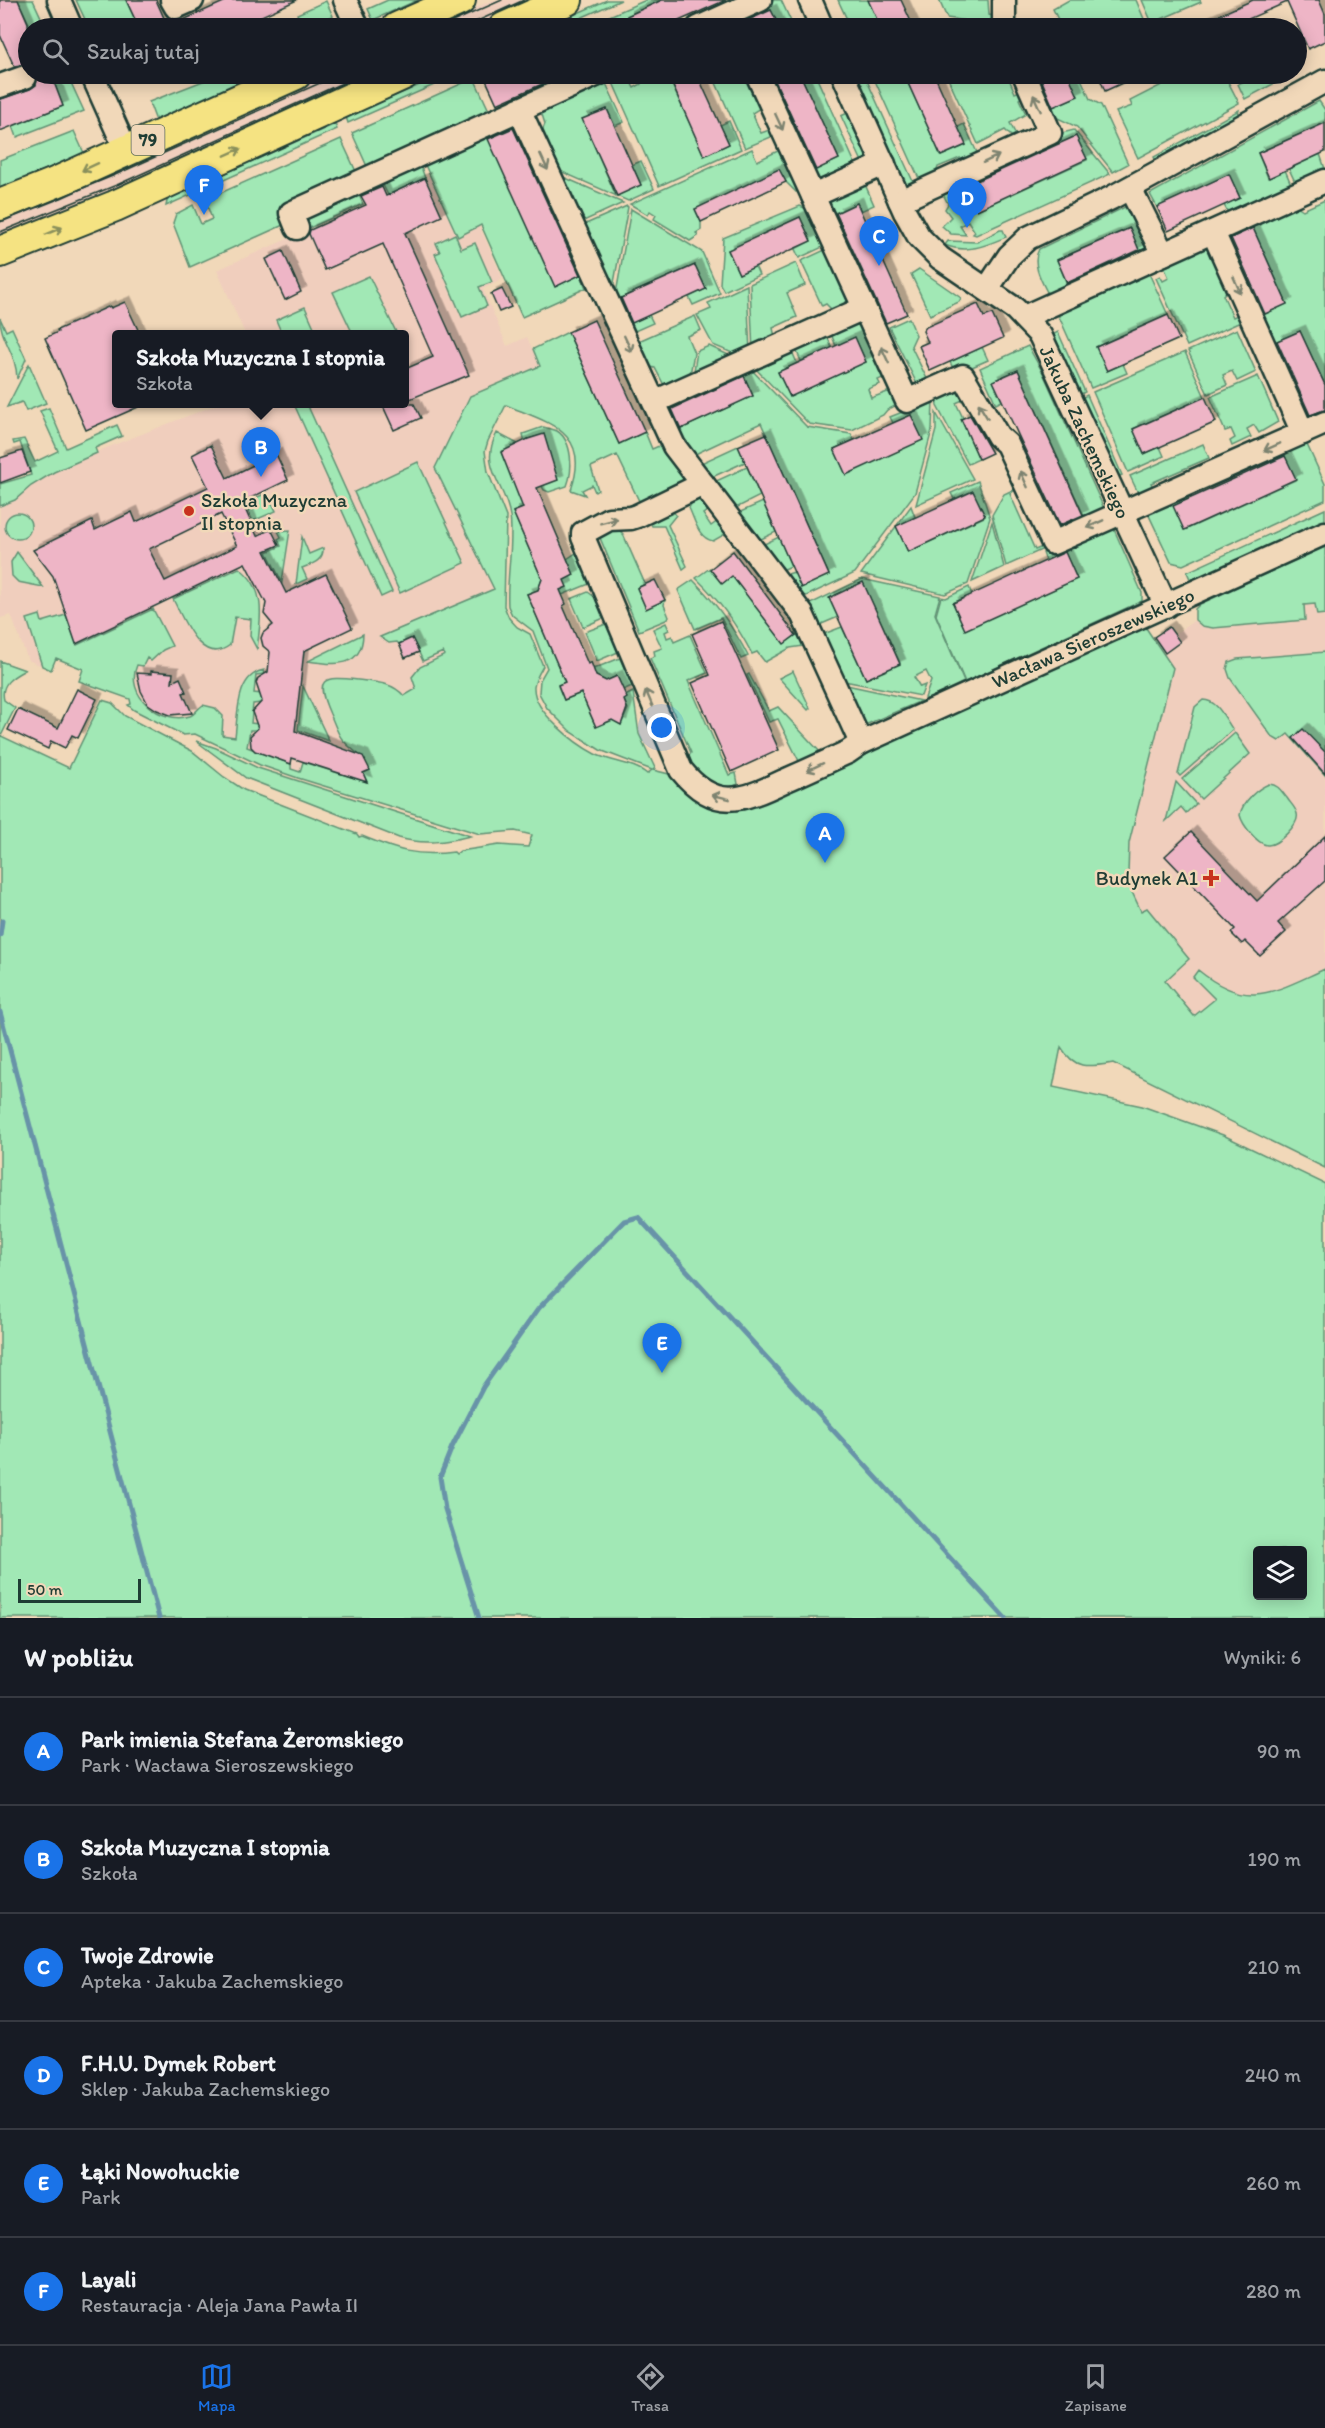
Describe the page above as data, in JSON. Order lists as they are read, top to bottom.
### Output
{
  "streets": {
    "main road": ["79"],
    "street": ["Jakuba Zachemskiego", "Wacława Sieroszewskiego"]
  },
  "crossings": [
    ["Jakuba Zachemskiego", "Wacława Sieroszewskiego"]
  ],
  "places": {
    "other": ["Szkoła Muzyczna II stopnia"],
    "health": ["Budynek A1"]
  },
  "scale_bar": "50 m",
  "page": {
    "search": "Szukaj tutaj",
    "pins": [
      "F",
      "D",
      "C",
      "B",
      "A",
      "E"
    ],
    "popup": ["Szkoła Muzyczna I stopnia", "Szkoła"],
    "scale": "50 m",
    "heading": ["W pobliżu", "Wyniki: 6"],
    "list": [
      {
        "mark": "A",
        "name": "Park imienia Stefana Żeromskiego",
        "note": "Park · Wacława Sieroszewskiego",
        "value": "90 m"
      },
      {
        "mark": "B",
        "name": "Szkoła Muzyczna I stopnia",
        "note": "Szkoła",
        "value": "190 m"
      },
      {
        "mark": "C",
        "name": "Twoje Zdrowie",
        "note": "Apteka · Jakuba Zachemskiego",
        "value": "210 m"
      },
      {
        "mark": "D",
        "name": "F.H.U. Dymek Robert",
        "note": "Sklep · Jakuba Zachemskiego",
        "value": "240 m"
      },
      {
        "mark": "E",
        "name": "Łąki Nowohuckie",
        "note": "Park",
        "value": "260 m"
      },
      {
        "mark": "F",
        "name": "Layali",
        "note": "Restauracja · Aleja Jana Pawła II",
        "value": "280 m"
      }
    ],
    "nav": ["Mapa", "Trasa", "Zapisane"]
  }
}
